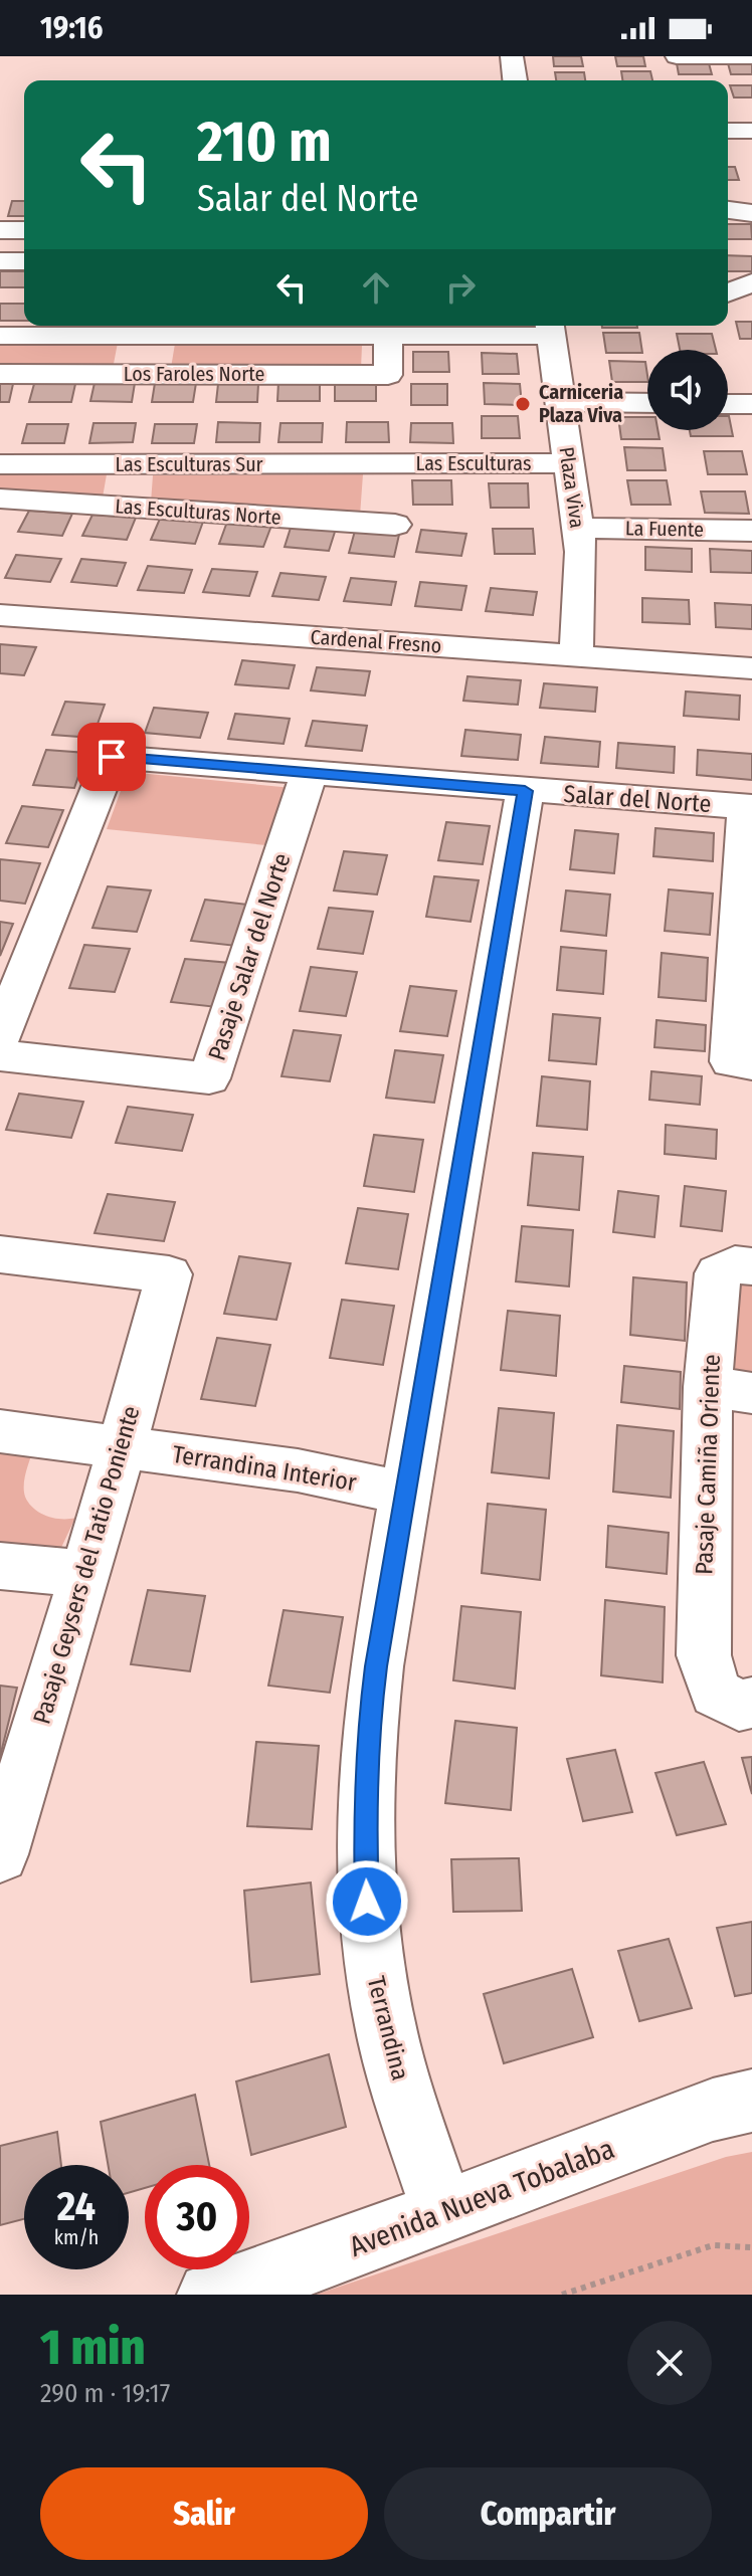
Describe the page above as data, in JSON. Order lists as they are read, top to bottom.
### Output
{
  "streets": {
    "street": [
      "Los Faroles Norte",
      "Las Esculturas",
      "Las Esculturas Sur",
      "Plaza Viva",
      "Las Esculturas Norte",
      "La Fuente",
      "Cardenal Fresno",
      "Salar del Norte",
      "Pasaje Salar del Norte",
      "Pasaje Camiña Oriente",
      "Terrandina Interior",
      "Pasaje Geysers del Tatio Poniente",
      "Terrandina",
      "Avenida Nueva Tobalaba"
    ]
  },
  "crossings": [
    ["Las Esculturas", "Las Esculturas Sur"],
    ["Las Esculturas", "Plaza Viva"],
    ["Las Esculturas", "Las Esculturas Norte"],
    ["Las Esculturas Sur", "Las Esculturas Norte"],
    ["Plaza Viva", "La Fuente"],
    ["Plaza Viva", "Cardenal Fresno"],
    ["Salar del Norte", "Pasaje Salar del Norte"],
    ["Salar del Norte", "Terrandina"],
    ["Terrandina Interior", "Pasaje Geysers del Tatio Poniente"],
    ["Terrandina Interior", "Terrandina"],
    ["Terrandina", "Avenida Nueva Tobalaba"]
  ],
  "places": ["Carniceria Plaza Viva"],
  "page": {
    "status": "19:16",
    "turn": ["210 m", "Salar del Norte"],
    "speed": "24 km/h",
    "limit": "30",
    "heading": ["1 min", "290 m · 19:17"],
    "buttons": ["Salir", "Compartir"]
  }
}
